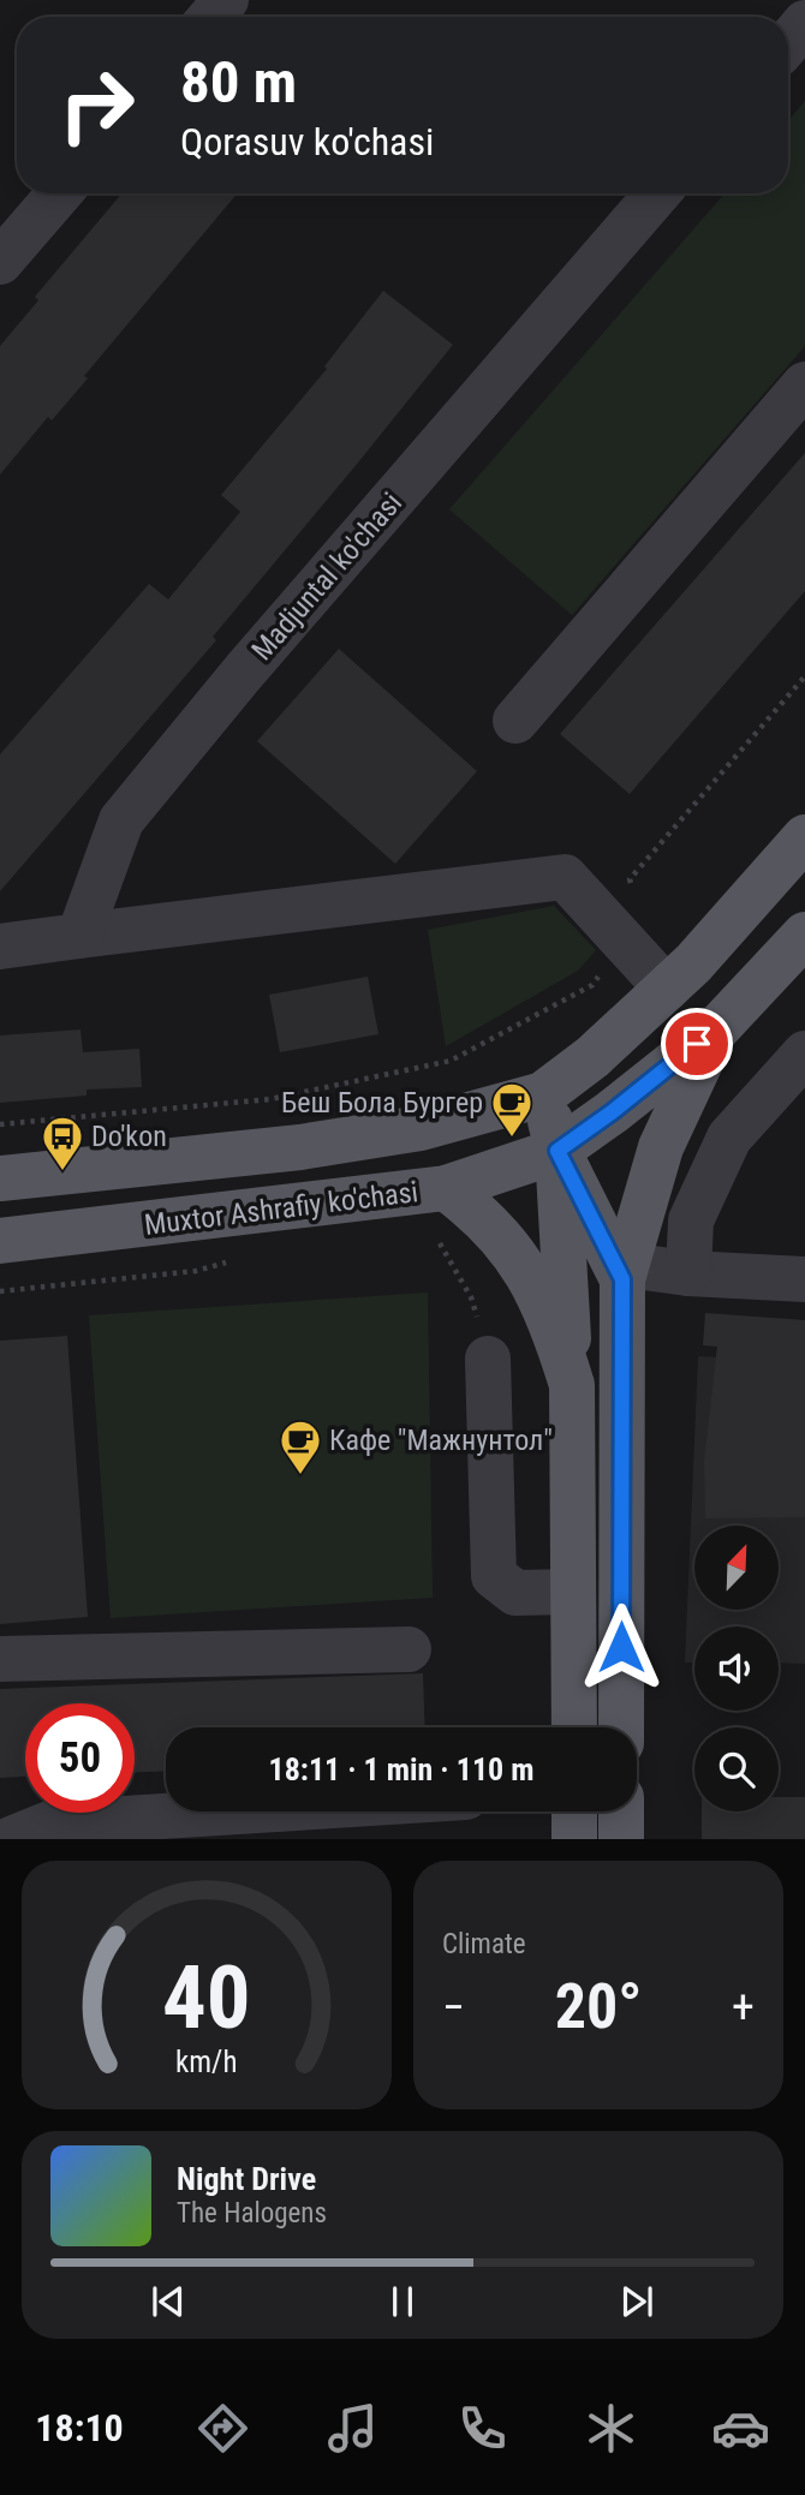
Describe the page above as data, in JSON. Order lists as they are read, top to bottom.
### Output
{
  "streets": {
    "main road": ["Muxtor Ashrafiy ko'chasi"],
    "street": ["Madjuntal ko'chasi"]
  },
  "places": {
    "cafe": ["Беш Бола Бургер", "Кафе \"Мажнунтол\""],
    "bus stop": ["Do'kon"]
  },
  "north": "top right",
  "page": {
    "turn": ["80 m", "Qorasuv ko'chasi"],
    "limit": "50",
    "trip": "18:11 · 1 min · 110 m",
    "tile": "Climate",
    "heat": ["−", "20°", "+"],
    "song": ["Night Drive", "The Halogens"],
    "tabs": "18:10",
    "gauge": ["40", "km/h"]
  }
}
